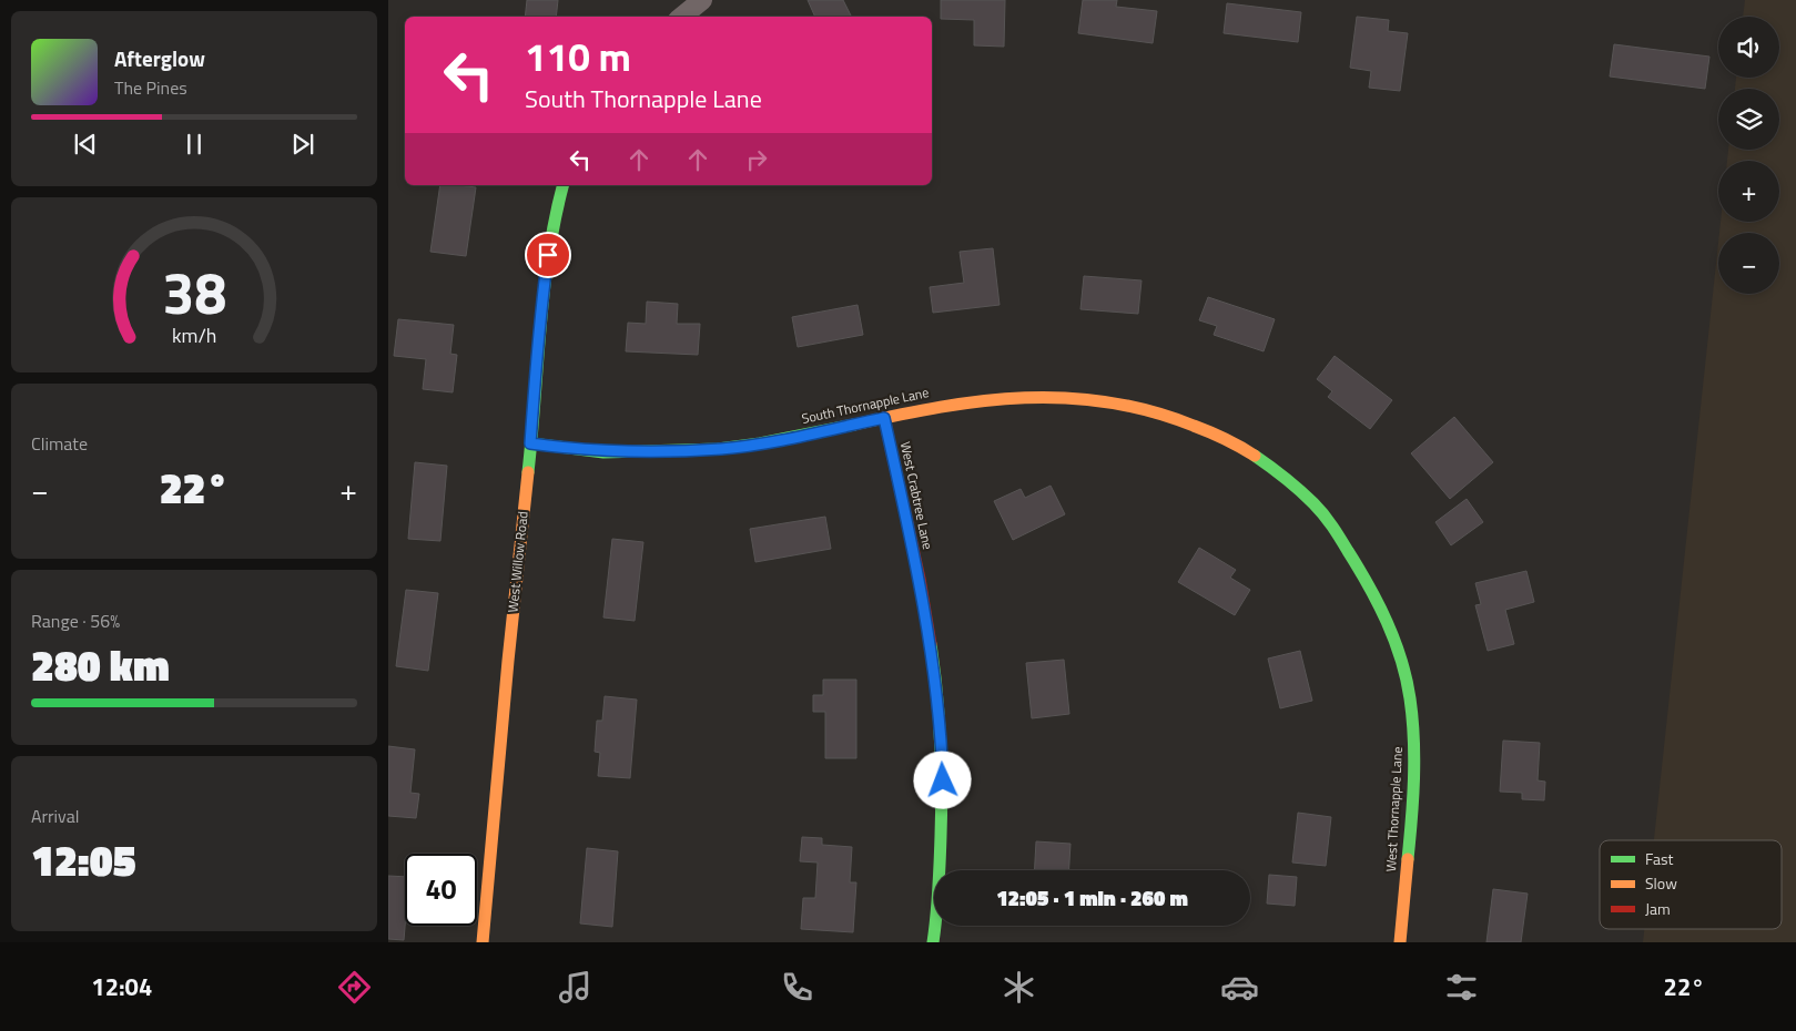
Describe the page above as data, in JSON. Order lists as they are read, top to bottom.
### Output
{
  "streets": {
    "street": [
      "South Thornapple Lane",
      "West Crabtree Lane",
      "West Willow Road",
      "West Thornapple Lane"
    ]
  },
  "crossings": [
    ["South Thornapple Lane", "West Crabtree Lane"],
    ["South Thornapple Lane", "West Willow Road"],
    ["South Thornapple Lane", "West Thornapple Lane"]
  ],
  "legend": ["Fast", "Slow", "Jam"],
  "page": {
    "map_buttons": ["+", "−"],
    "turn": ["110 m", "South Thornapple Lane"],
    "song": ["Afterglow", "The Pines"],
    "tile": [
      "Climate",
      ["Range · 56%", "280 km"],
      ["Arrival", "12:05"]
    ],
    "heat": ["−", "22°", "+"],
    "limit": "40",
    "trip": "12:05 · 1 min · 260 m",
    "tabs": ["12:04", "22°"],
    "gauge": ["38", "km/h"]
  }
}
